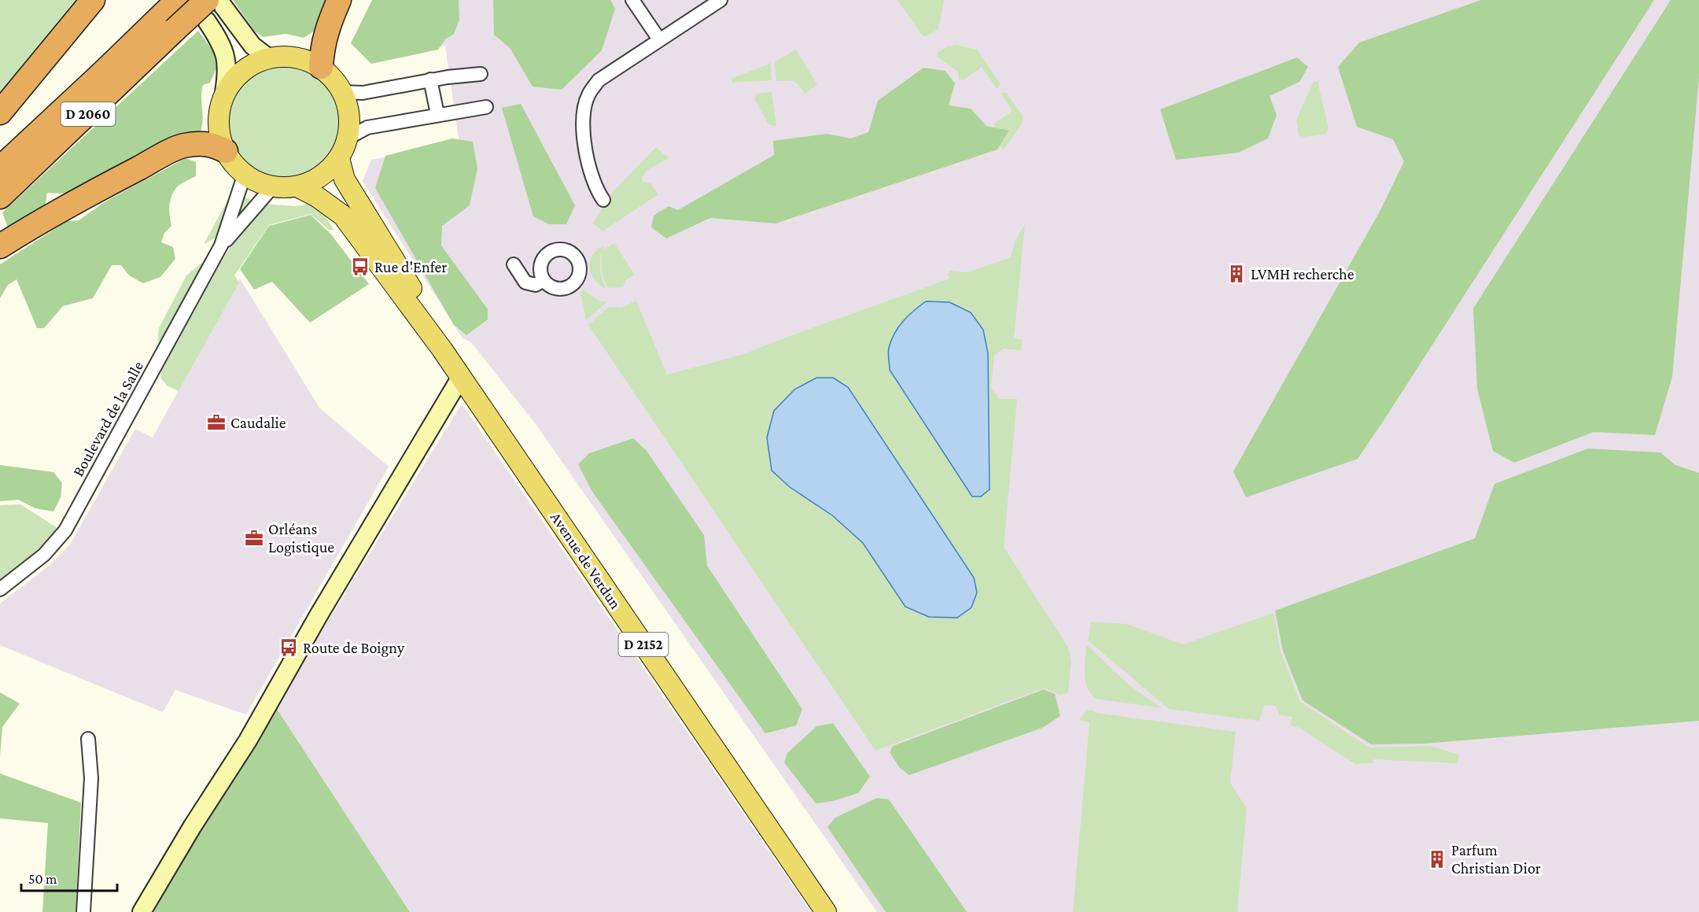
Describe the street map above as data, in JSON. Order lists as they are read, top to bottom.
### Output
{
  "streets": {
    "highway": ["D 2060"],
    "main road": ["Avenue de Verdun", "D 2152"],
    "street": ["Boulevard de la Salle"]
  },
  "crossings": [
    ["Boulevard de la Salle", "Avenue de Verdun"]
  ],
  "places": {
    "bus stop": ["Rue d'Enfer", "Route de Boigny"],
    "building": ["LVMH recherche", "Parfum Christian Dior"],
    "office": ["Caudalie", "Orléans Logistique"]
  },
  "scale_bar": "50 m"
}
